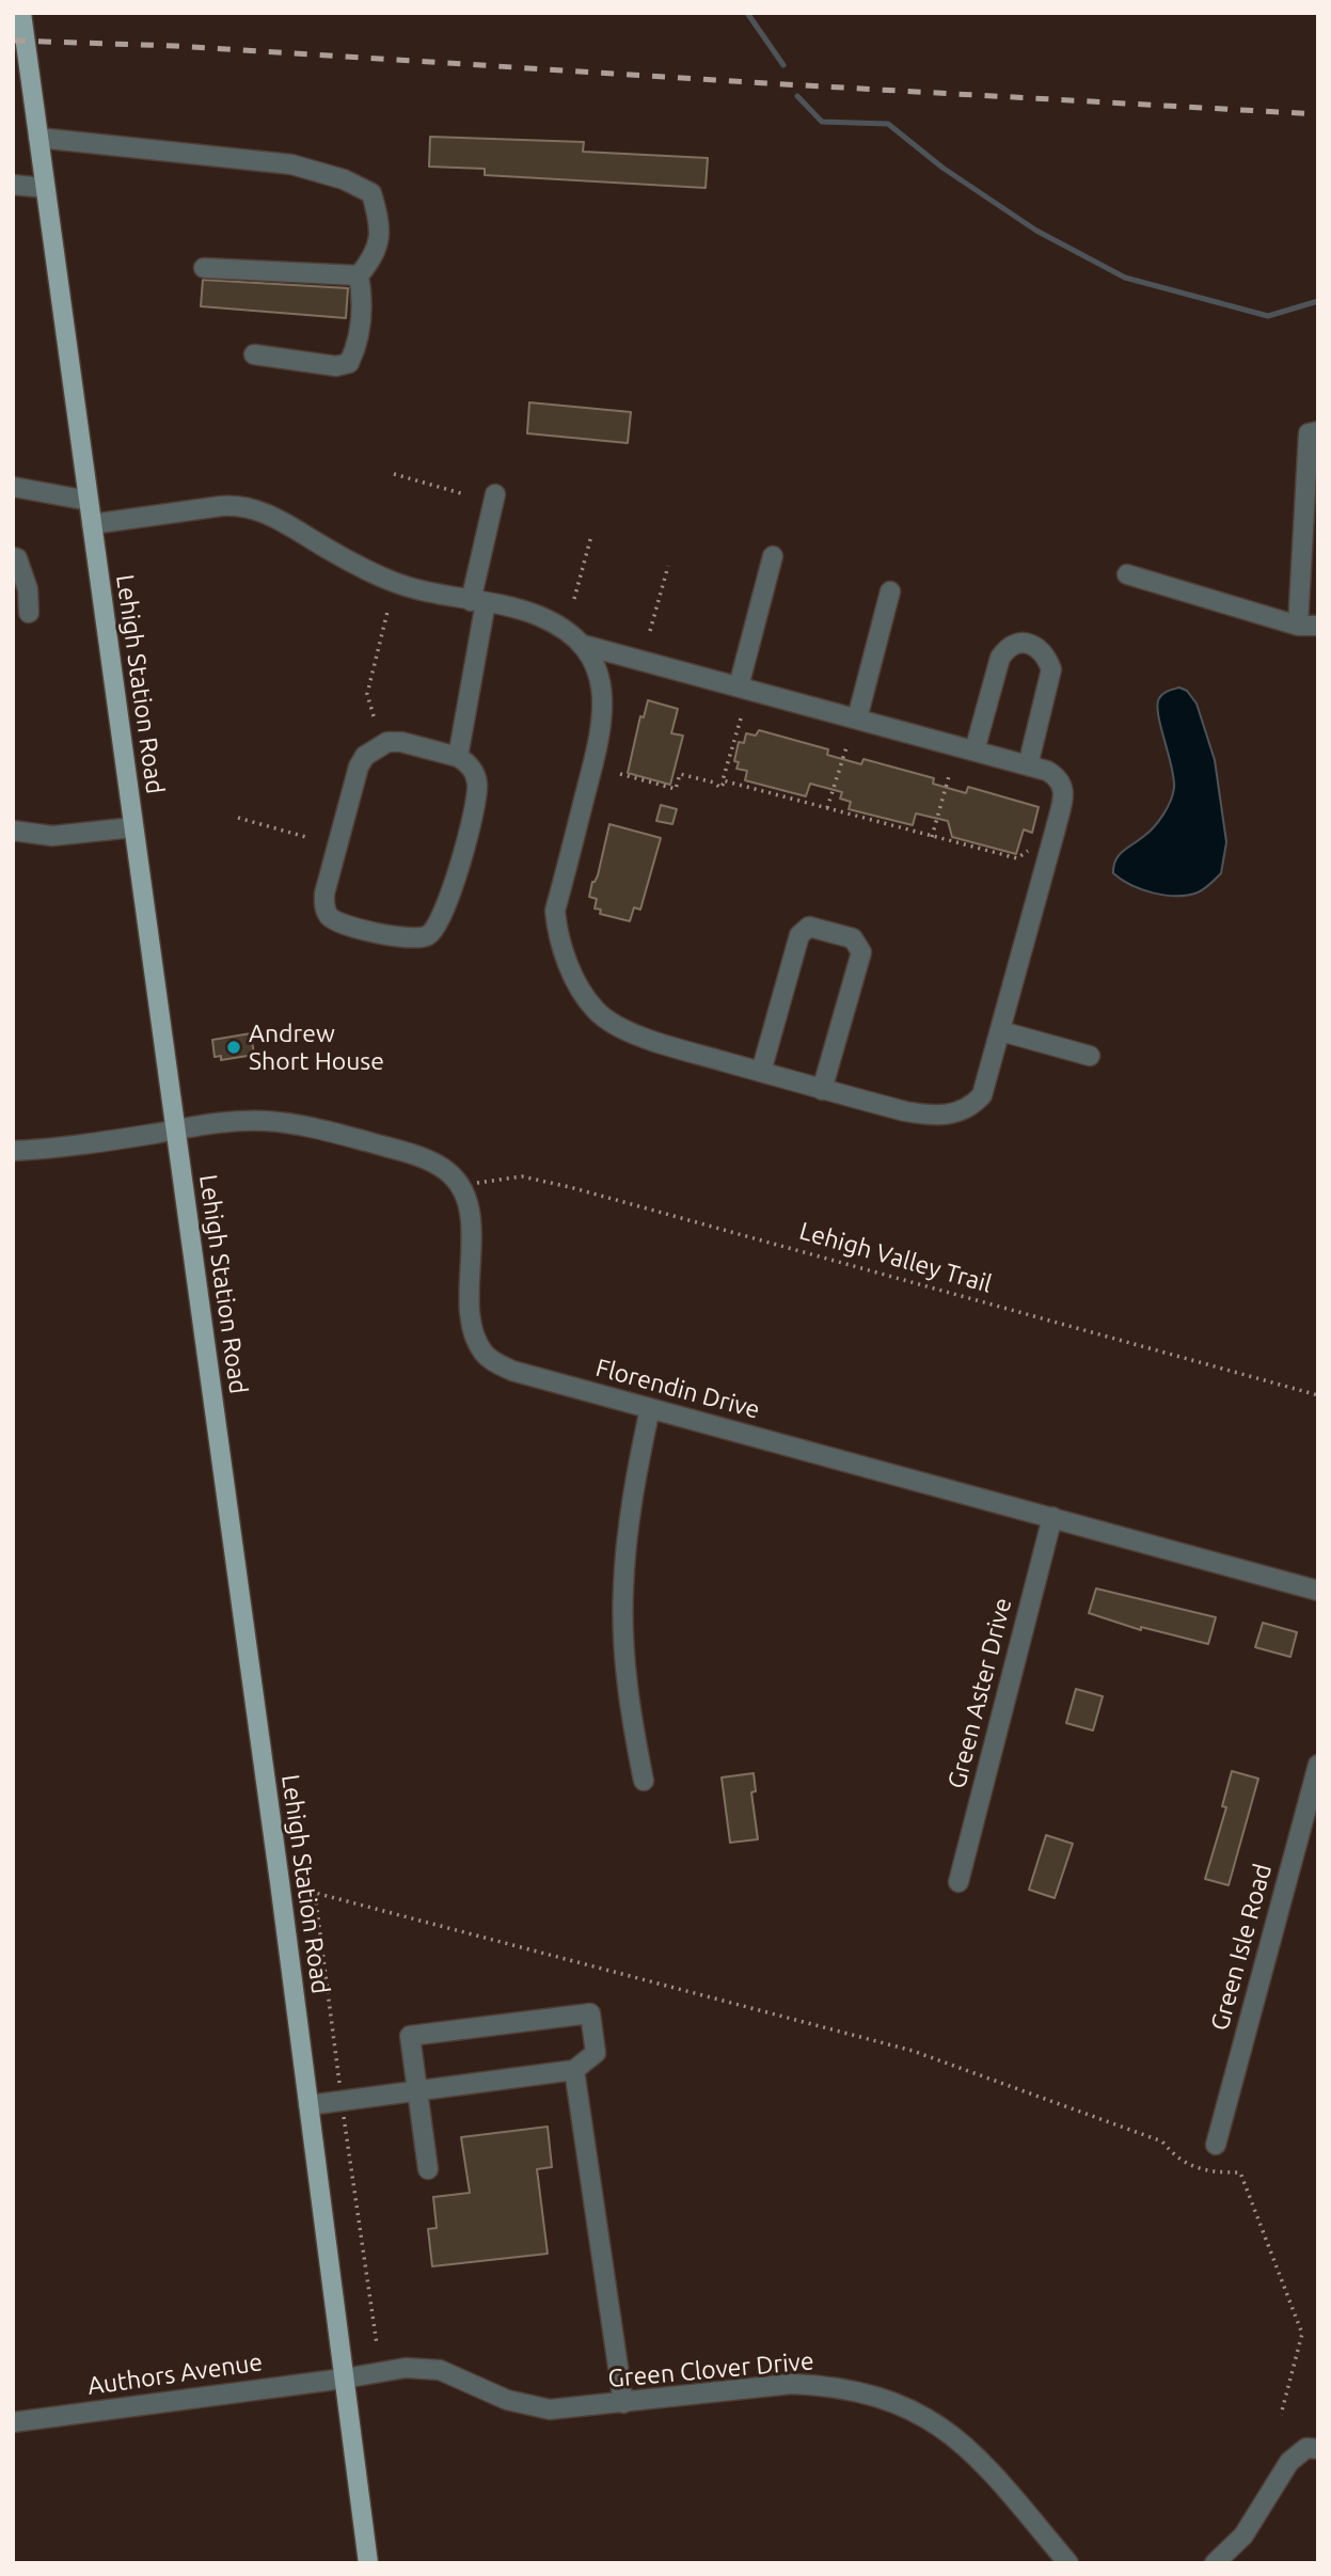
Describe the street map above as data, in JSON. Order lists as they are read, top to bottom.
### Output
{
  "streets": {
    "main road": ["Lehigh Station Road"],
    "street": [
      "Florendin Drive",
      "Green Aster Drive",
      "Green Isle Road",
      "Green Clover Drive",
      "Authors Avenue"
    ],
    "path": ["Lehigh Valley Trail"]
  },
  "crossings": [
    ["Lehigh Station Road", "Green Clover Drive"],
    ["Lehigh Station Road", "Authors Avenue"],
    ["Lehigh Valley Trail", "Florendin Drive"],
    ["Florendin Drive", "Green Aster Drive"],
    ["Green Clover Drive", "Authors Avenue"]
  ],
  "places": ["Andrew Short House"]
}
